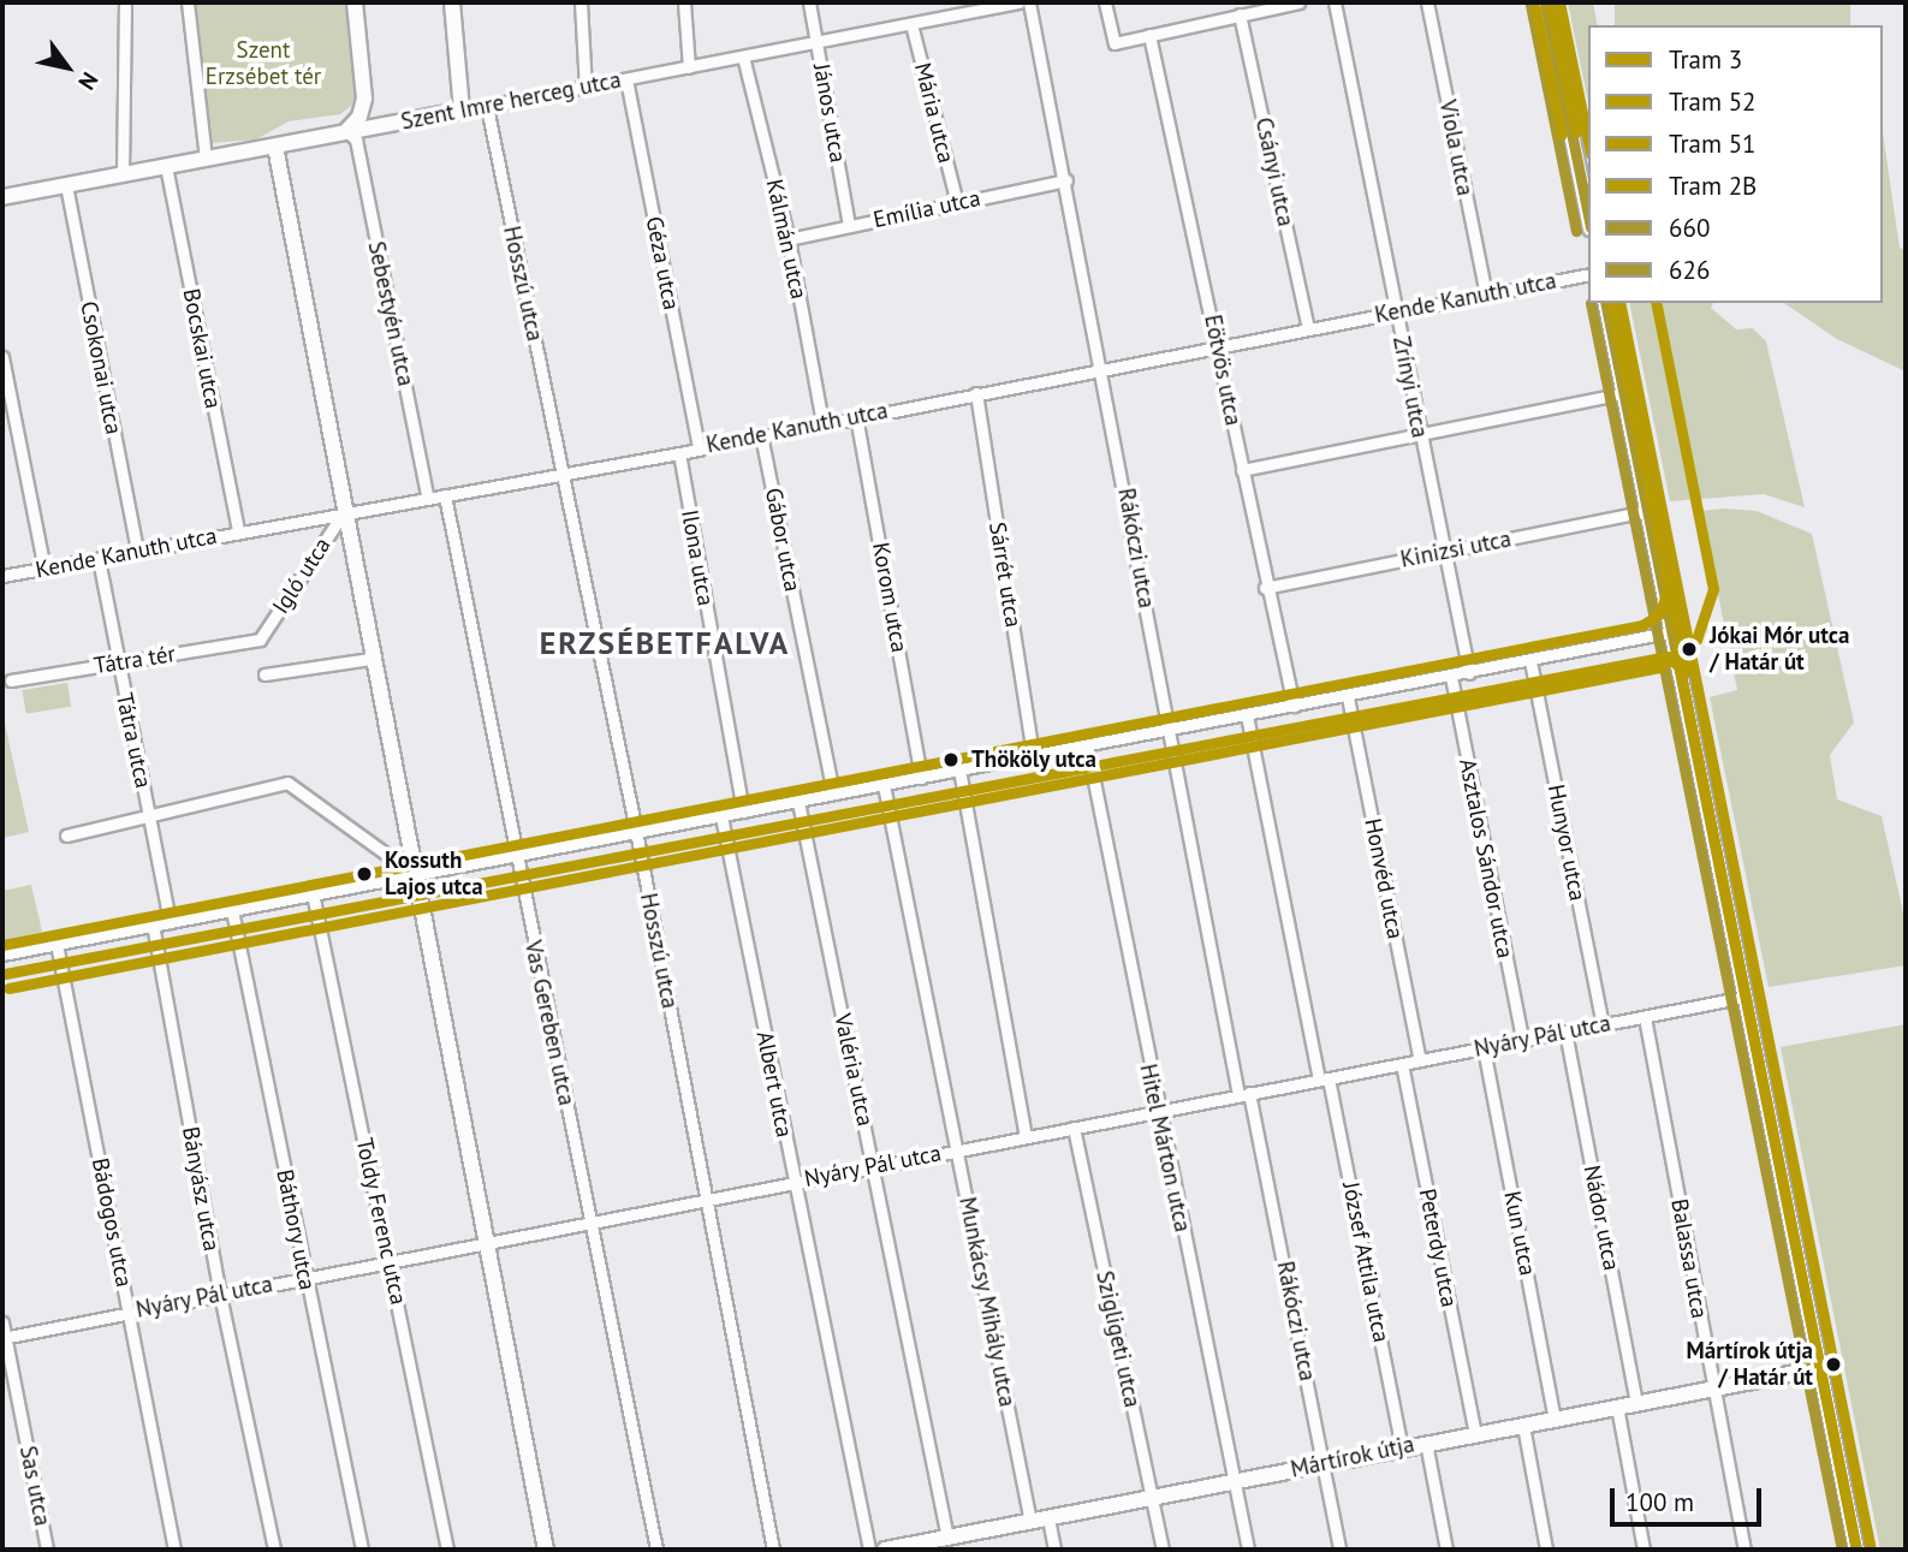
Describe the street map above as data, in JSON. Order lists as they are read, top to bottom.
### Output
{
  "streets": {
    "street": [
      "Szent Imre herceg utca",
      "János utca",
      "Mária utca",
      "Viola utca",
      "Csányi utca",
      "Emília utca",
      "Kálmán utca",
      "Géza utca",
      "Hosszú utca",
      "Kende Kanuth utca",
      "Sebestyén utca",
      "Bocskai utca",
      "Csokonai utca",
      "Eötvös utca",
      "Zrínyi utca",
      "Gábor utca",
      "Rákóczi utca",
      "Kinizsi utca",
      "Ilona utca",
      "Sárrét utca",
      "Igló utca",
      "Korom utca",
      "Tátra tér",
      "Tátra utca",
      "Hunyor utca",
      "Asztalos Sándor utca",
      "Honvéd utca",
      "Vas Gereben utca",
      "Nyáry Pál utca",
      "Valéria utca",
      "Albert utca",
      "Hitel Márton utca",
      "Bányász utca",
      "Nádor utca",
      "Toldy Ferenc utca",
      "Bádogos utca",
      "Báthory utca",
      "Kun utca",
      "Peterdy utca",
      "Balassa utca",
      "József Attila utca",
      "Munkácsy Mihály utca",
      "Szigligeti utca",
      "Mártírok útja",
      "Sas utca"
    ]
  },
  "crossings": [
    ["Szent Imre herceg utca", "János utca"],
    ["Szent Imre herceg utca", "Mária utca"],
    ["Szent Imre herceg utca", "Kálmán utca"],
    ["Szent Imre herceg utca", "Géza utca"],
    ["Szent Imre herceg utca", "Hosszú utca"],
    ["Szent Imre herceg utca", "Sebestyén utca"],
    ["Szent Imre herceg utca", "Bocskai utca"],
    ["Szent Imre herceg utca", "Csokonai utca"],
    ["János utca", "Emília utca"],
    ["Mária utca", "Emília utca"],
    ["Viola utca", "Kende Kanuth utca"],
    ["Csányi utca", "Kende Kanuth utca"],
    ["Emília utca", "Kálmán utca"],
    ["Emília utca", "Rákóczi utca"],
    ["Kálmán utca", "Kende Kanuth utca"],
    ["Géza utca", "Kende Kanuth utca"],
    ["Hosszú utca", "Kende Kanuth utca"],
    ["Hosszú utca", "Nyáry Pál utca"],
    ["Kende Kanuth utca", "Sebestyén utca"],
    ["Kende Kanuth utca", "Bocskai utca"],
    ["Kende Kanuth utca", "Csokonai utca"],
    ["Kende Kanuth utca", "Eötvös utca"],
    ["Kende Kanuth utca", "Zrínyi utca"],
    ["Kende Kanuth utca", "Gábor utca"],
    ["Kende Kanuth utca", "Rákóczi utca"],
    ["Kende Kanuth utca", "Ilona utca"],
    ["Kende Kanuth utca", "Sárrét utca"],
    ["Kende Kanuth utca", "Igló utca"],
    ["Kende Kanuth utca", "Korom utca"],
    ["Kende Kanuth utca", "Tátra utca"],
    ["Kende Kanuth utca", "Vas Gereben utca"],
    ["Eötvös utca", "Kinizsi utca"],
    ["Zrínyi utca", "Kinizsi utca"],
    ["Rákóczi utca", "Nyáry Pál utca"],
    ["Rákóczi utca", "Mártírok útja"],
    ["Igló utca", "Tátra tér"],
    ["Tátra tér", "Tátra utca"],
    ["Hunyor utca", "Nyáry Pál utca"],
    ["Asztalos Sándor utca", "Nyáry Pál utca"],
    ["Honvéd utca", "Nyáry Pál utca"],
    ["Vas Gereben utca", "Nyáry Pál utca"],
    ["Nyáry Pál utca", "Valéria utca"],
    ["Nyáry Pál utca", "Albert utca"],
    ["Nyáry Pál utca", "Hitel Márton utca"],
    ["Nyáry Pál utca", "Bányász utca"],
    ["Nyáry Pál utca", "Nádor utca"],
    ["Nyáry Pál utca", "Toldy Ferenc utca"],
    ["Nyáry Pál utca", "Bádogos utca"],
    ["Nyáry Pál utca", "Báthory utca"],
    ["Nyáry Pál utca", "Kun utca"],
    ["Nyáry Pál utca", "Peterdy utca"],
    ["Nyáry Pál utca", "Balassa utca"],
    ["Nyáry Pál utca", "József Attila utca"],
    ["Nyáry Pál utca", "Munkácsy Mihály utca"],
    ["Nyáry Pál utca", "Szigligeti utca"],
    ["Nyáry Pál utca", "Sas utca"],
    ["Valéria utca", "Mártírok útja"],
    ["Hitel Márton utca", "Mártírok útja"],
    ["Nádor utca", "Mártírok útja"],
    ["Kun utca", "Mártírok útja"],
    ["Peterdy utca", "Mártírok útja"],
    ["Balassa utca", "Mártírok útja"],
    ["József Attila utca", "Mártírok útja"],
    ["Munkácsy Mihály utca", "Mártírok útja"],
    ["Szigligeti utca", "Mártírok útja"]
  ],
  "districts": ["ERZSÉBETFALVA"],
  "parks": ["Szent Erzsébet tér"],
  "places": [
    "Jókai Mór utca / Határ út",
    "Thököly utca",
    "Kossuth Lajos utca",
    "Mártírok útja / Határ út"
  ],
  "lines": [
    "tram line 3",
    "transit line 660",
    "transit line 626",
    "tram line 52",
    "tram line 2B",
    "tram line 51"
  ],
  "legend": [
    "Tram 3",
    "Tram 52",
    "Tram 51",
    "Tram 2B",
    "660",
    "626"
  ],
  "scale_bar": "100 m",
  "north": "bottom right"
}
